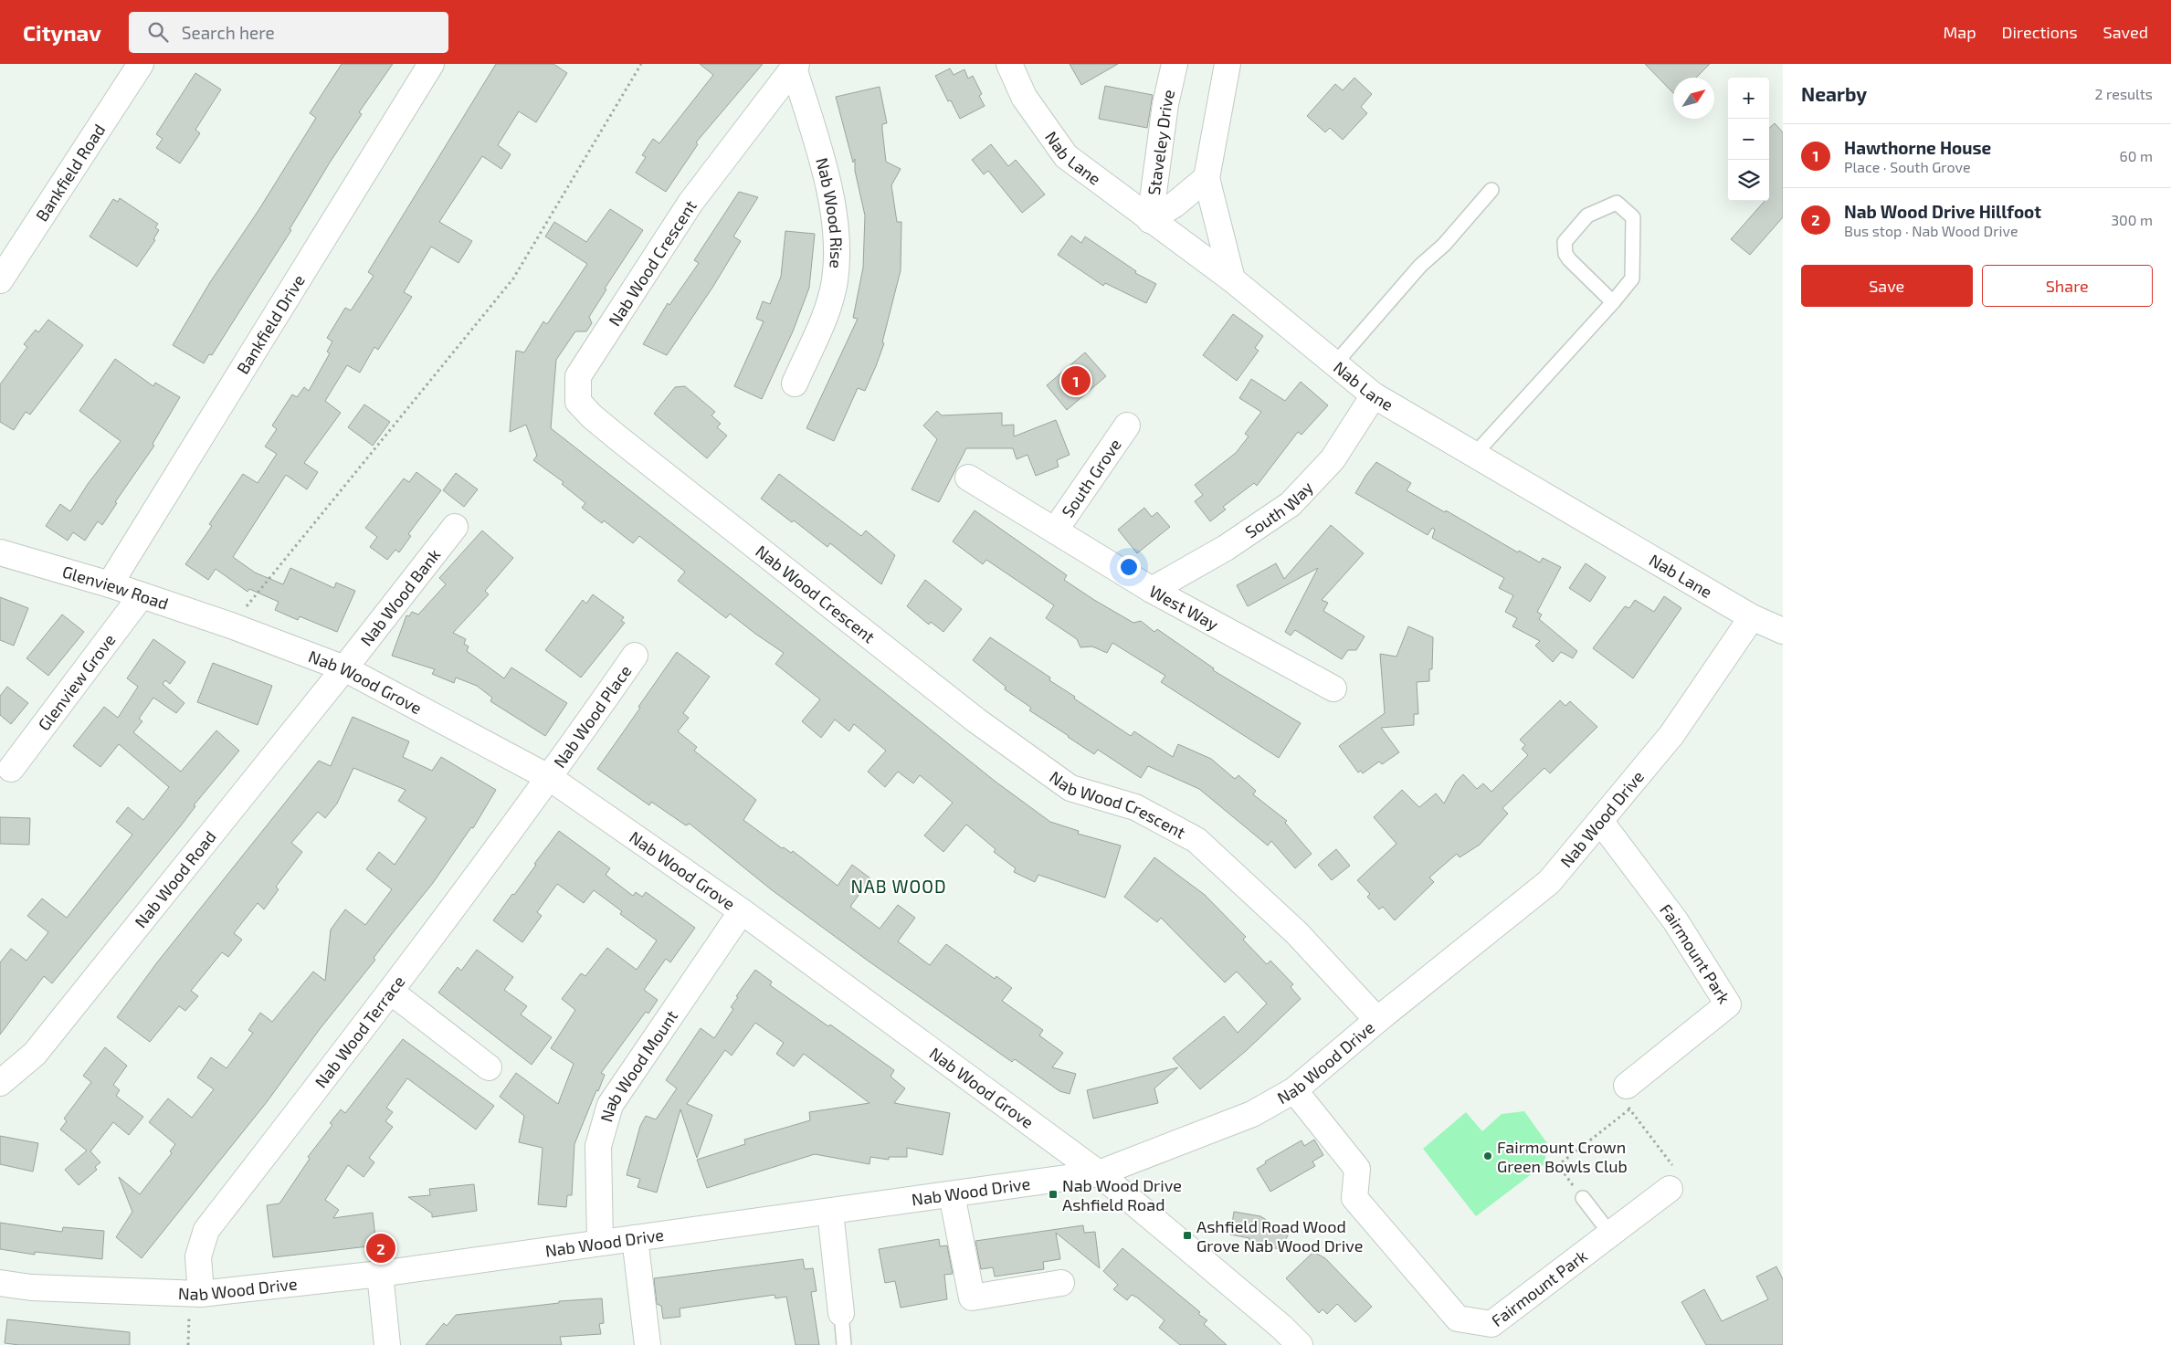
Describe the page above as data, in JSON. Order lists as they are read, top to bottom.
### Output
{
  "streets": {
    "street": [
      "Staveley Drive",
      "Nab Lane",
      "Bankfield Road",
      "Nab Wood Rise",
      "Nab Wood Crescent",
      "Bankfield Drive",
      "South Grove",
      "South Way",
      "Glenview Road",
      "Nab Wood Bank",
      "West Way",
      "Glenview Grove",
      "Nab Wood Grove",
      "Nab Wood Place",
      "Nab Wood Drive",
      "Nab Wood Road",
      "Fairmount Park",
      "Nab Wood Terrace",
      "Nab Wood Mount"
    ]
  },
  "crossings": [
    ["Staveley Drive", "Nab Lane"],
    ["Nab Lane", "South Way"],
    ["Nab Lane", "Nab Wood Drive"],
    ["Nab Wood Rise", "Nab Wood Crescent"],
    ["Nab Wood Crescent", "Nab Wood Drive"],
    ["Bankfield Drive", "Glenview Road"],
    ["South Grove", "West Way"],
    ["South Way", "West Way"],
    ["Glenview Road", "Glenview Grove"],
    ["Glenview Road", "Nab Wood Grove"],
    ["Nab Wood Bank", "Nab Wood Grove"],
    ["Nab Wood Bank", "Nab Wood Road"],
    ["Nab Wood Grove", "Nab Wood Place"],
    ["Nab Wood Grove", "Nab Wood Drive"],
    ["Nab Wood Grove", "Nab Wood Road"],
    ["Nab Wood Grove", "Nab Wood Terrace"],
    ["Nab Wood Grove", "Nab Wood Mount"],
    ["Nab Wood Place", "Nab Wood Terrace"],
    ["Nab Wood Drive", "Fairmount Park"],
    ["Nab Wood Drive", "Nab Wood Terrace"],
    ["Nab Wood Drive", "Nab Wood Mount"]
  ],
  "districts": ["NAB WOOD"],
  "places": {
    "other": ["Fairmount Crown Green Bowls Club"],
    "transit": ["Nab Wood Drive Ashfield Road", "Ashfield Road Wood Grove Nab Wood Drive"]
  },
  "north": "top right",
  "page": {
    "header": "Citynav",
    "search": "Search here",
    "nav": ["Map", "Directions", "Saved"],
    "heading": ["Nearby", "2 results"],
    "map_buttons": ["+", "−"],
    "list": [
      {
        "mark": "1",
        "name": "Hawthorne House",
        "note": "Place · South Grove",
        "value": "60 m"
      },
      {
        "mark": "2",
        "name": "Nab Wood Drive Hillfoot",
        "note": "Bus stop · Nab Wood Drive",
        "value": "300 m"
      }
    ],
    "buttons": ["Save", "Share"],
    "pins": ["1", "2"]
  }
}
